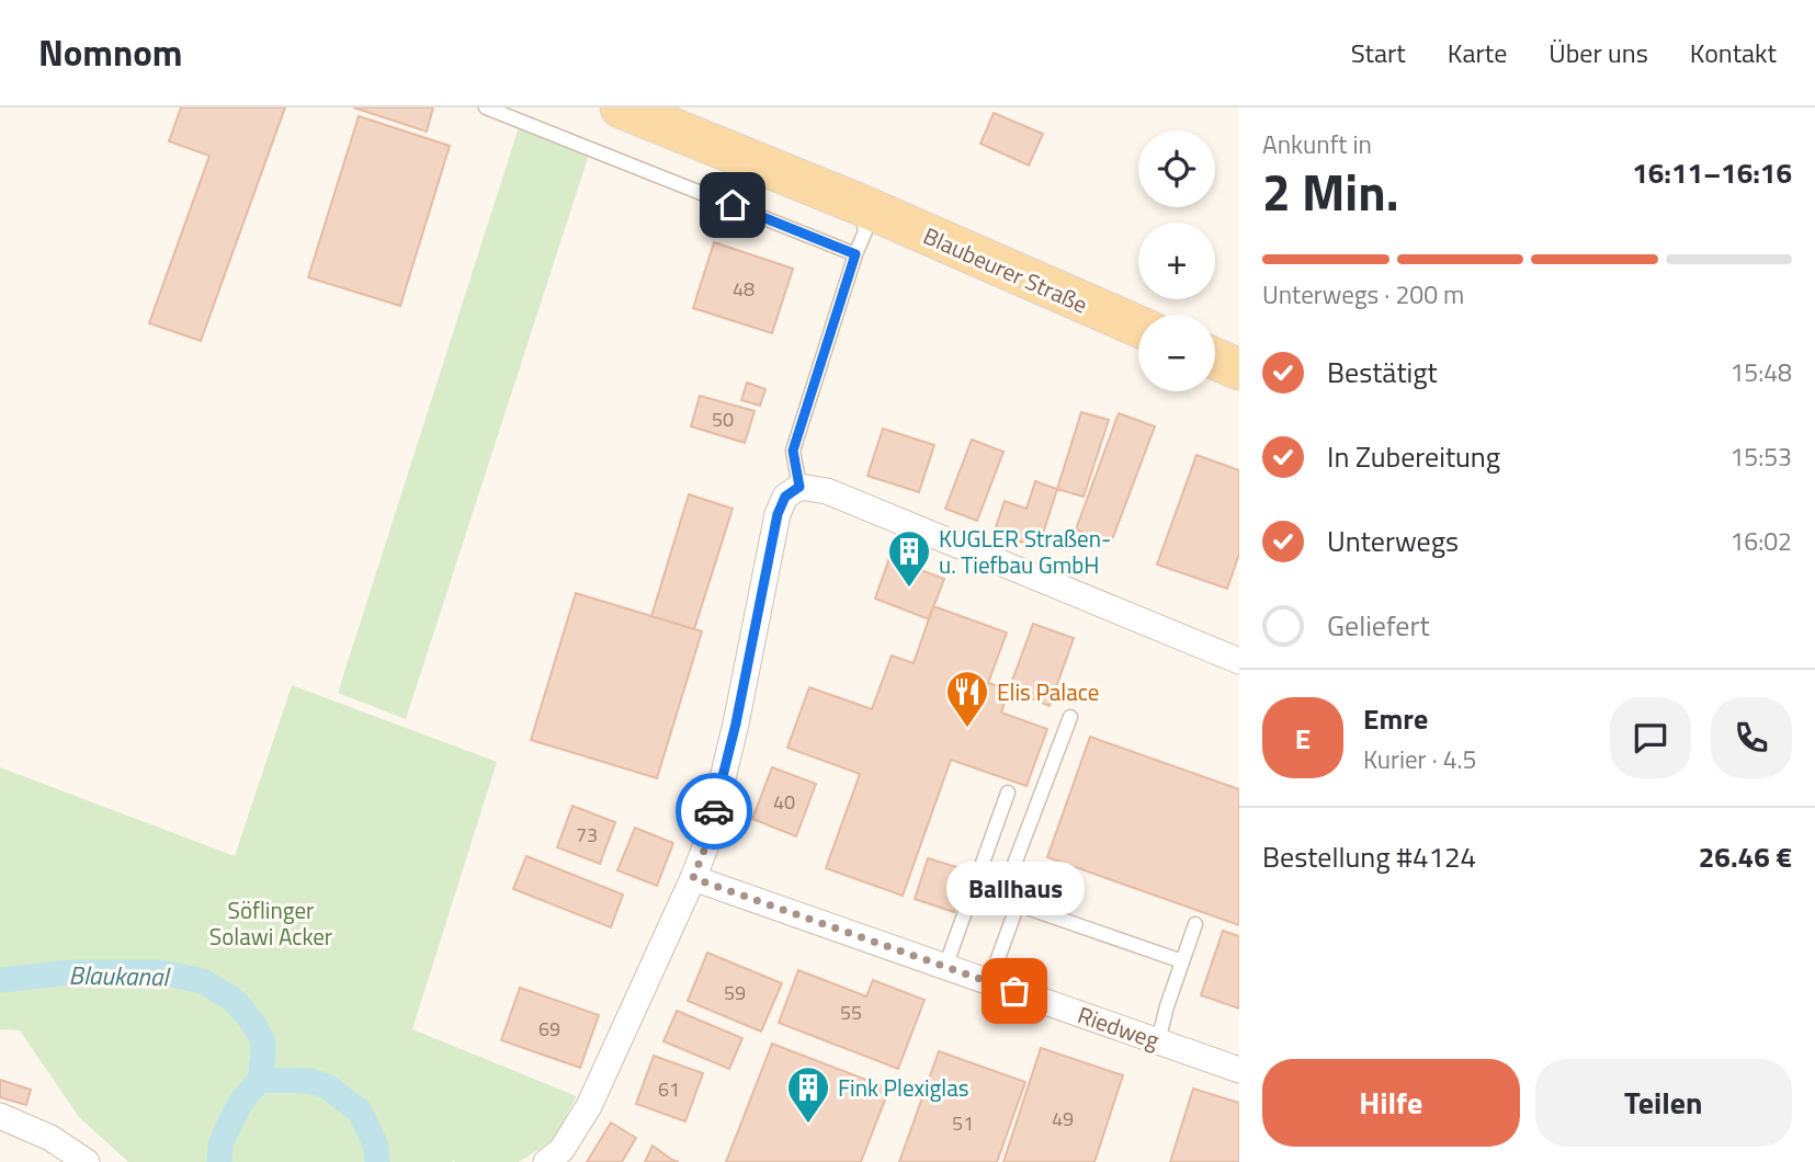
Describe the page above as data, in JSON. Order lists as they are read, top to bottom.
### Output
{
  "streets": {
    "main road": ["Blaubeurer Straße"],
    "street": ["Riedweg"]
  },
  "water": ["Blaukanal"],
  "parks": ["Söflinger Solawi Acker"],
  "places": {
    "building": ["KUGLER Straßen- u. Tiefbau GmbH", "Fink Plexiglas"],
    "restaurant": ["Elis Palace"],
    "other": ["Ballhaus"]
  },
  "house_numbers": [
    "48",
    "50",
    "40",
    "73",
    "59",
    "55",
    "69",
    "61",
    "49",
    "51"
  ],
  "page": {
    "header": "Nomnom",
    "nav": [
      "Start",
      "Karte",
      "Über uns",
      "Kontakt"
    ],
    "heading": ["2 Min.", "Ankunft in", "16:11–16:16"],
    "panel": [
      "Emre",
      "Kurier · 4.5",
      "Bestellung #4124",
      "26.46 €"
    ],
    "map_buttons": ["+", "−"],
    "bar": "Unterwegs · 200 m",
    "list": [
      ["Bestätigt", "15:48"],
      ["In Zubereitung", "15:53"],
      ["Unterwegs", "16:02"],
      "Geliefert"
    ],
    "round": "E",
    "bubble": "Ballhaus",
    "buttons": ["Hilfe", "Teilen"]
  }
}
